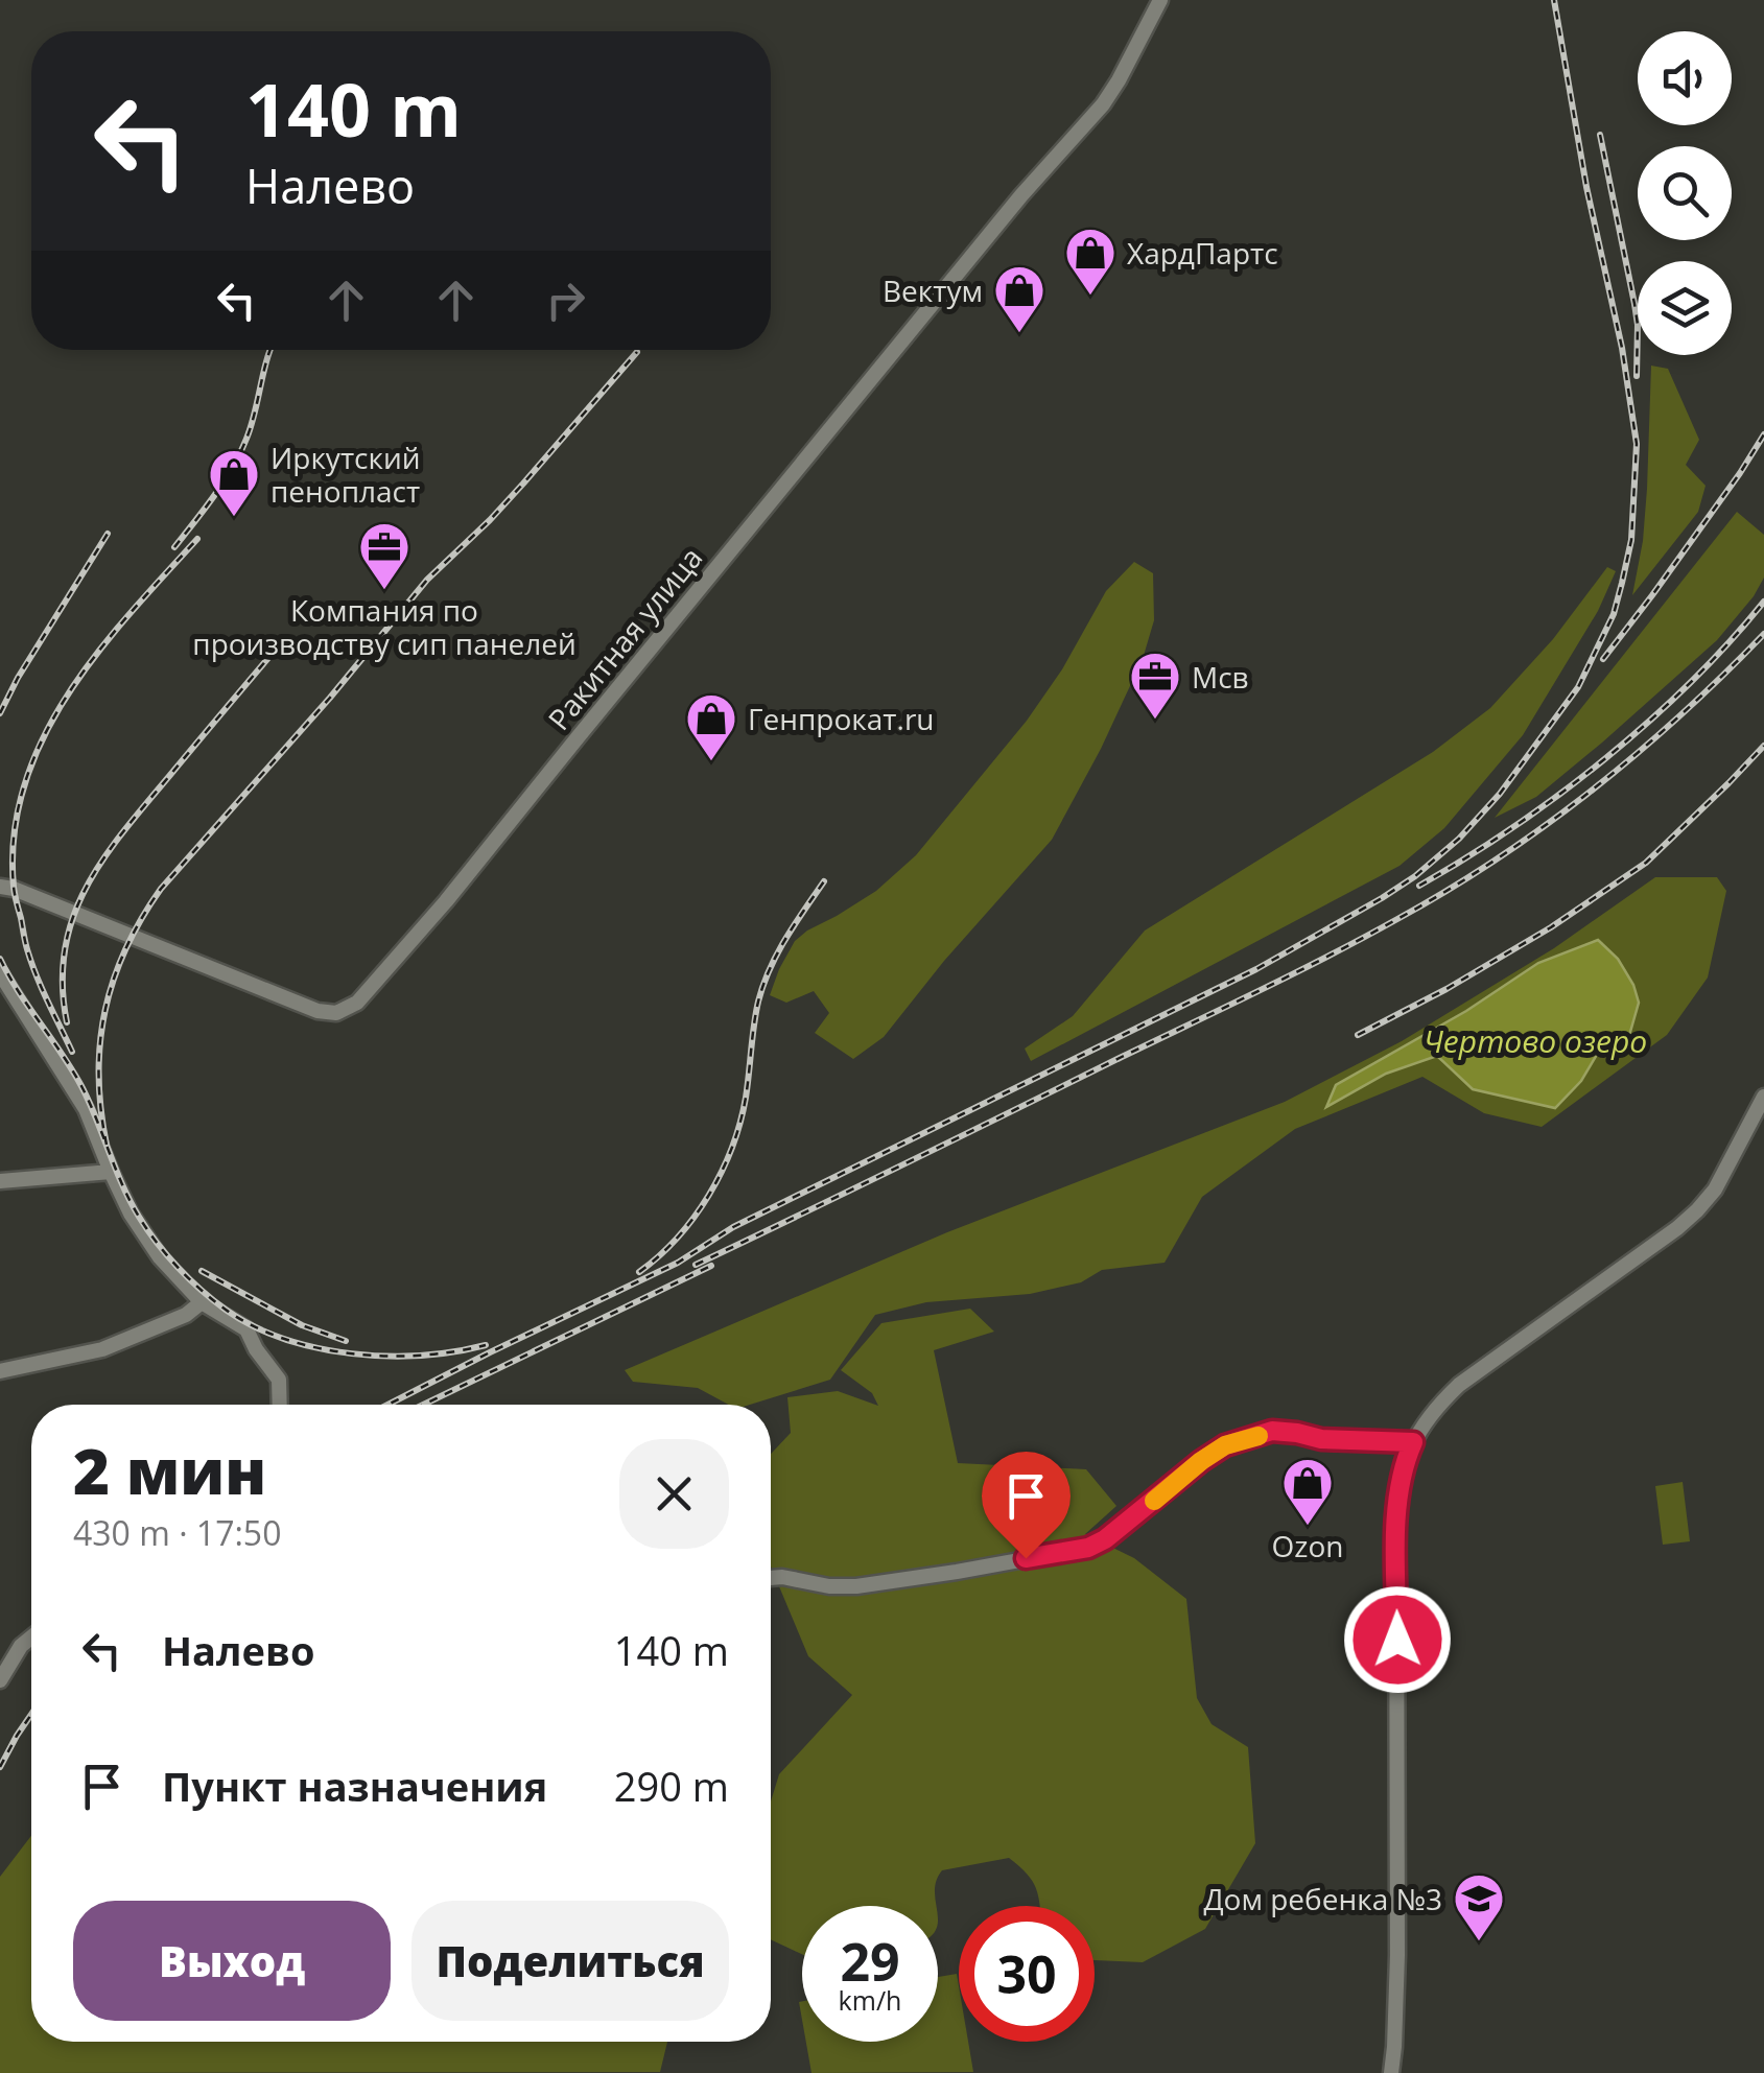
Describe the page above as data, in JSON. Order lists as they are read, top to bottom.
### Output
{
  "streets": {
    "street": ["Ракитная улица"]
  },
  "water": ["Чертово озеро"],
  "places": {
    "shop": [
      "ХардПартс",
      "Вектум",
      "Иркутский пенопласт",
      "Генпрокат.ru",
      "Ozon"
    ],
    "office": ["Компания по производству сип панелей", "Мсв"],
    "school or university": ["Дом ребенка №3"]
  },
  "page": {
    "turn": ["140 m", "Налево"],
    "heading": ["2 мин", "430 m · 17:50"],
    "list": [
      {
        "name": "Налево",
        "value": "140 m"
      },
      {
        "name": "Пункт назначения",
        "value": "290 m"
      }
    ],
    "buttons": ["Выход", "Поделиться"],
    "speed": "29 km/h",
    "limit": "30"
  }
}
